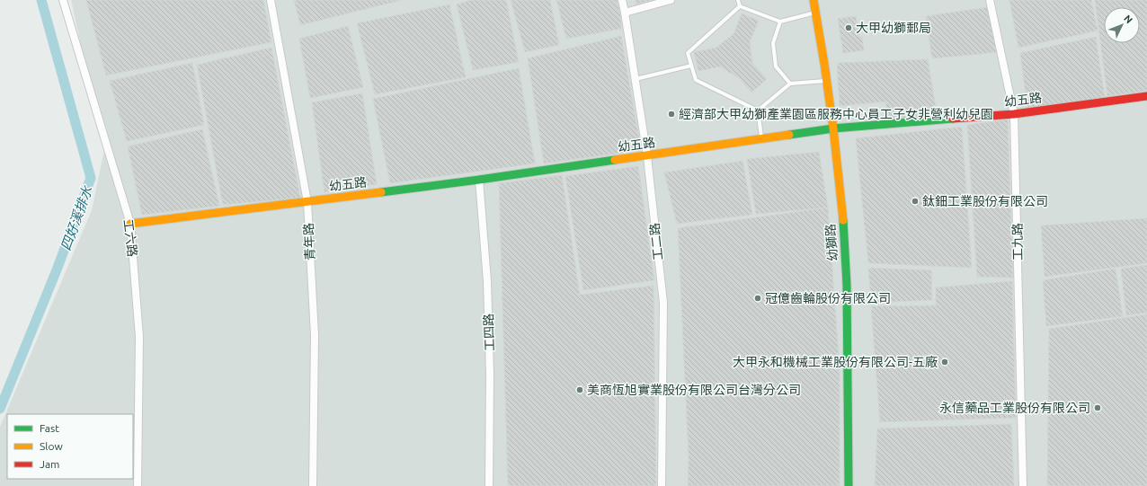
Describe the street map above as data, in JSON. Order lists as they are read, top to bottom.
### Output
{
  "streets": {
    "street": [
      "幼五路",
      "工六路",
      "青年路",
      "工二路",
      "工九路",
      "幼獅路",
      "工四路"
    ]
  },
  "crossings": [
    ["幼五路", "工六路"],
    ["幼五路", "青年路"],
    ["幼五路", "工二路"],
    ["幼五路", "工九路"],
    ["幼五路", "幼獅路"],
    ["幼五路", "工四路"]
  ],
  "water": ["四好溪排水"],
  "places": [
    "大甲幼獅郵局",
    "經濟部大甲幼獅產業園區服務中心員工子女非營利幼兒園",
    "鈦鈿工業股份有限公司",
    "冠億齒輪股份有限公司",
    "大甲永和機械工業股份有限公司-五廠",
    "美商恆旭實業股份有限公司台灣分公司",
    "永信藥品工業股份有限公司"
  ],
  "legend": ["Fast", "Slow", "Jam"],
  "north": "top right"
}
